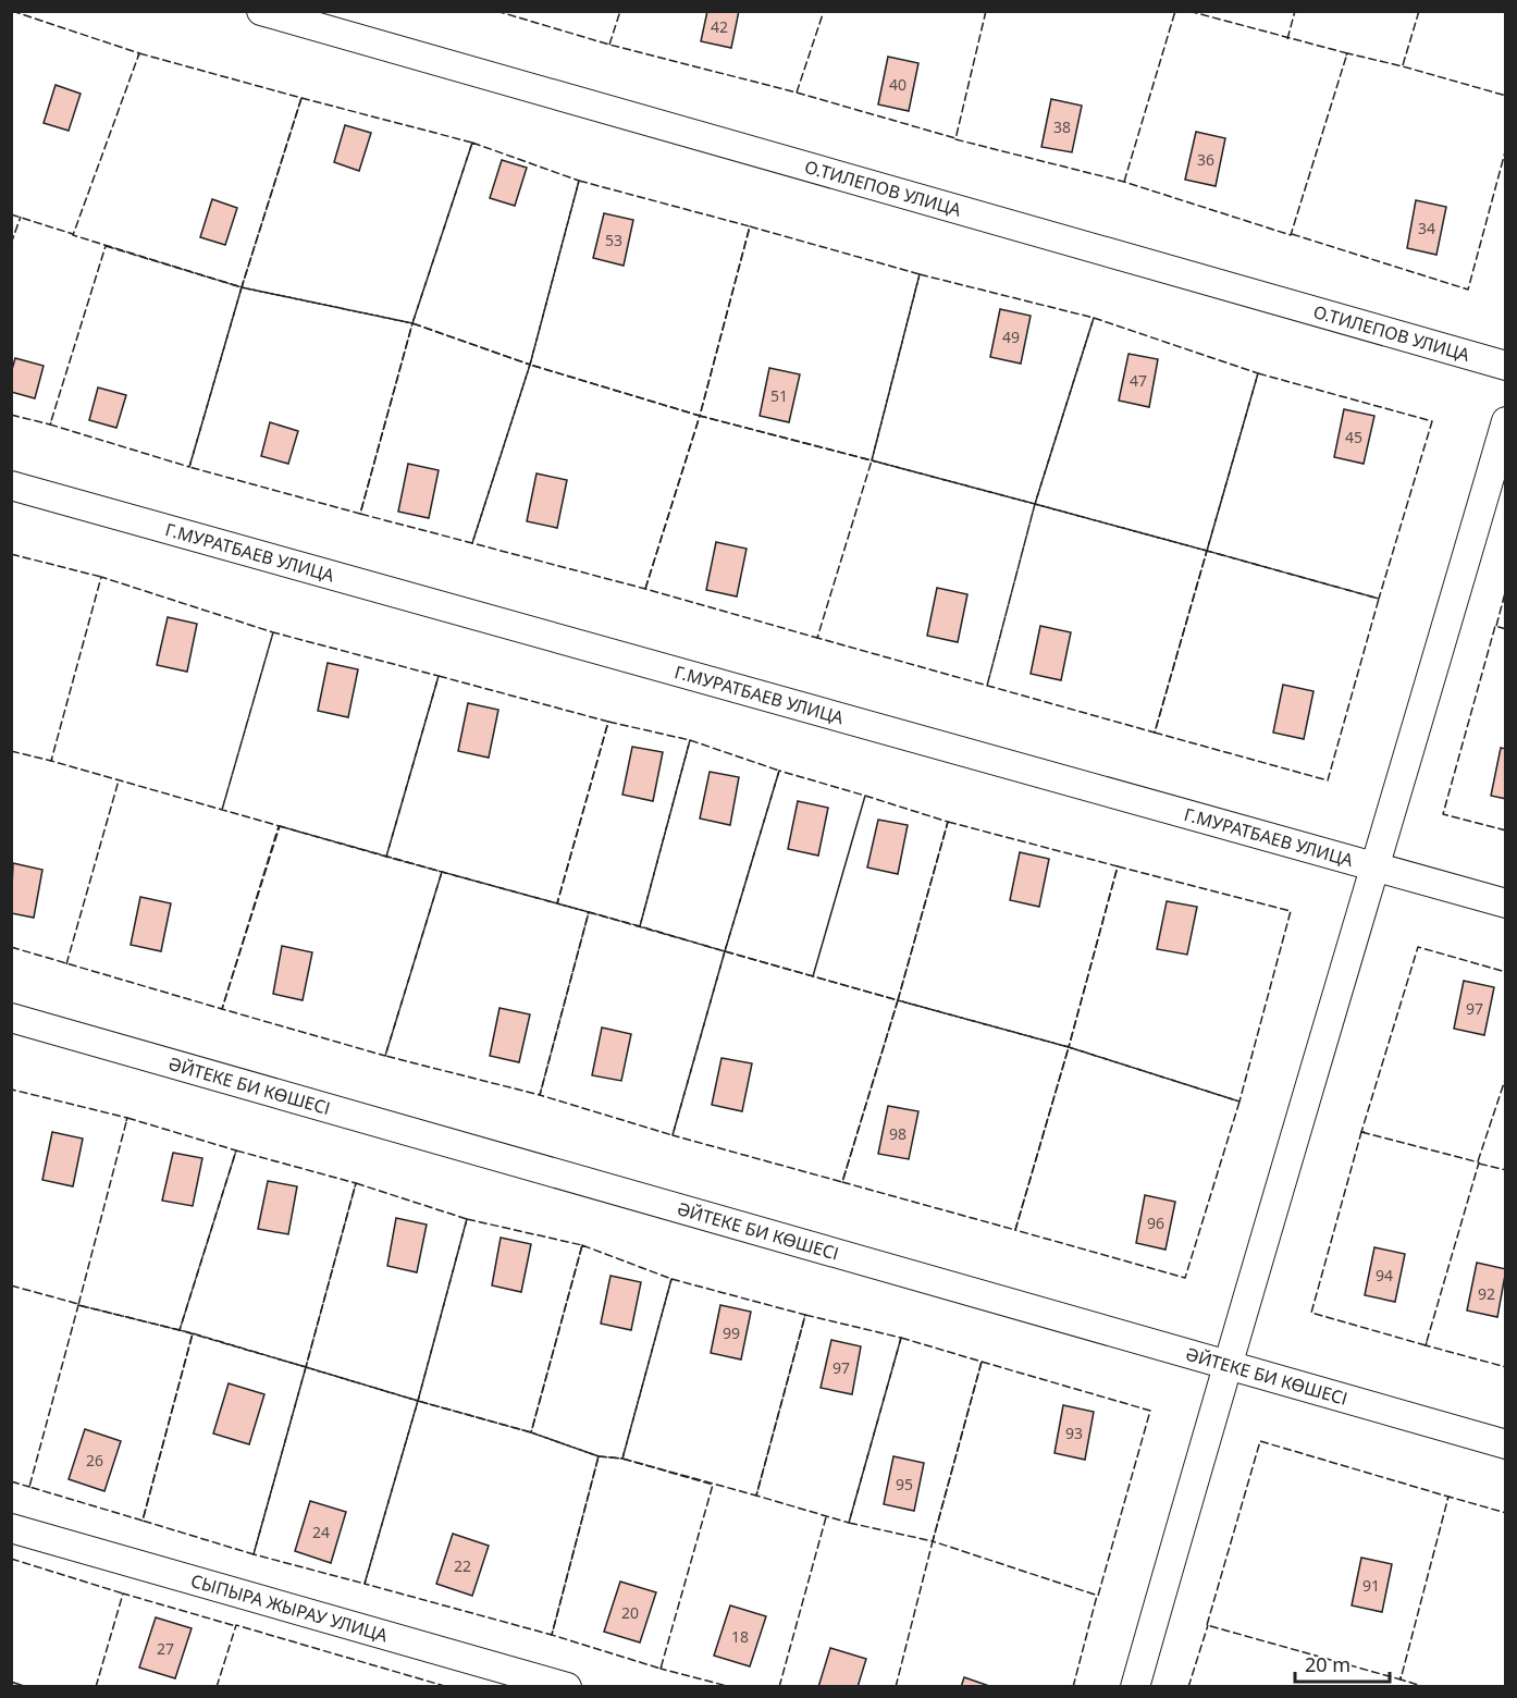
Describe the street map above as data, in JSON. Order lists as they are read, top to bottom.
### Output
{
  "streets": {
    "street": [
      "О.ТИЛЕПОВ УЛИЦА",
      "Г.МУРАТБАЕВ УЛИЦА",
      "ӘЙТЕКЕ БИ КӨШЕСІ",
      "СЫПЫРА ЖЫРАУ УЛИЦА"
    ]
  },
  "house_numbers": [
    "42",
    "40",
    "38",
    "36",
    "34",
    "53",
    "49",
    "47",
    "51",
    "45",
    "97",
    "98",
    "96",
    "94",
    "92",
    "99",
    "97",
    "93",
    "26",
    "95",
    "24",
    "22",
    "91",
    "20",
    "18",
    "27"
  ],
  "scale_bar": "20 m"
}
